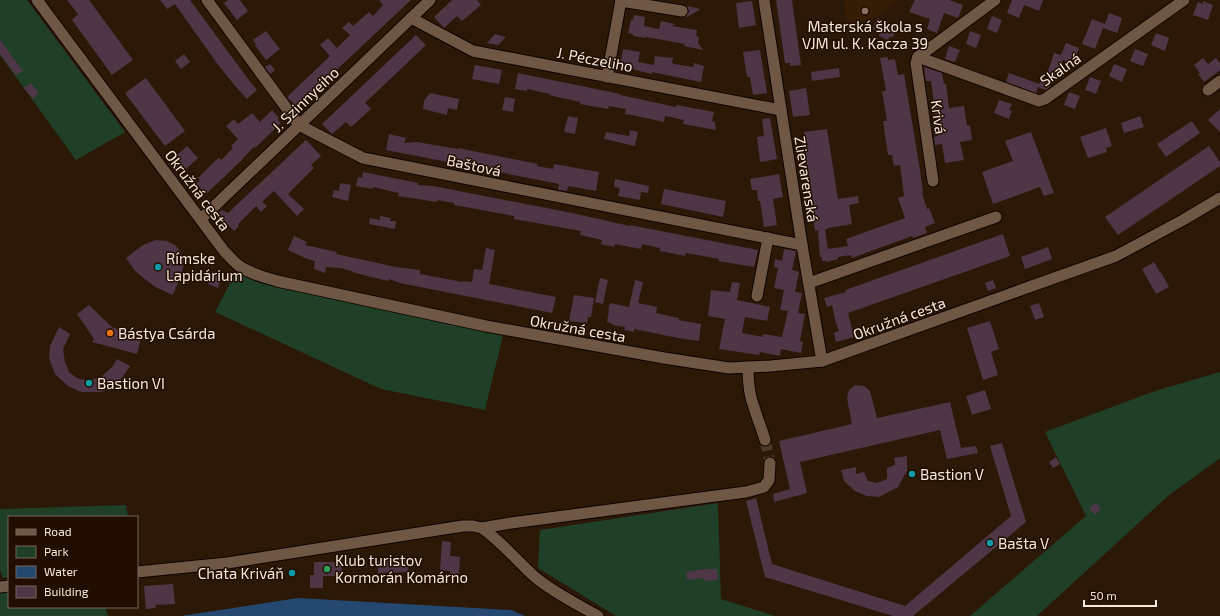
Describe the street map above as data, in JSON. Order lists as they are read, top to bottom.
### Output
{
  "streets": {
    "street": [
      "J. Péczeliho",
      "Skalná",
      "J. Szinnyeiho",
      "Krivá",
      "Baštová",
      "Zlievarenská",
      "Okružná cesta"
    ]
  },
  "crossings": [
    ["J. Péczeliho", "J. Szinnyeiho"],
    ["J. Péczeliho", "Zlievarenská"],
    ["Skalná", "Krivá"],
    ["J. Szinnyeiho", "Baštová"],
    ["J. Szinnyeiho", "Okružná cesta"],
    ["Baštová", "Zlievarenská"],
    ["Zlievarenská", "Okružná cesta"]
  ],
  "places": [
    "Materská škola s VJM ul. K. Kacza 39",
    "Rímske Lapidárium",
    "Bástya Csárda",
    "Bastion VI",
    "Bastion V",
    "Bašta V",
    "Klub turistov Kormorán Komárno",
    "Chata Kriváň"
  ],
  "legend": [
    "Road",
    "Park",
    "Water",
    "Building"
  ],
  "scale_bar": "50 m"
}
